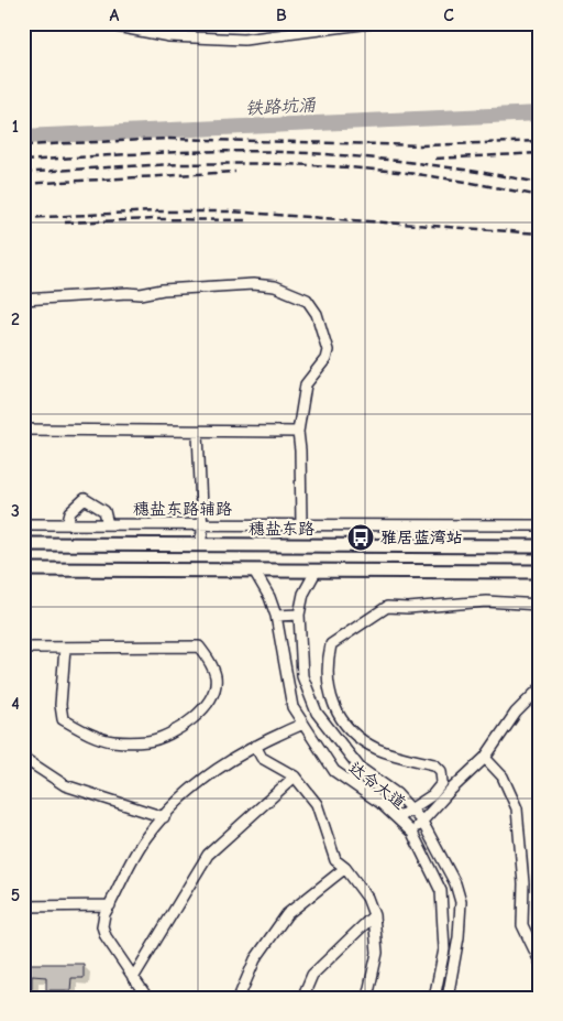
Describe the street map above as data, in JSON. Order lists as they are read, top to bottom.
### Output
{
  "streets": {
    "main road": ["穗盐东路"],
    "street": ["穗盐东路辅路", "达令大道"]
  },
  "water": ["铁路坑涌"],
  "places": {
    "bus stop": ["雅居蓝湾站"]
  },
  "grid": {
    "columns": ["A", "B", "C"],
    "rows": [
      "1",
      "2",
      "3",
      "4",
      "5"
    ]
  }
}
